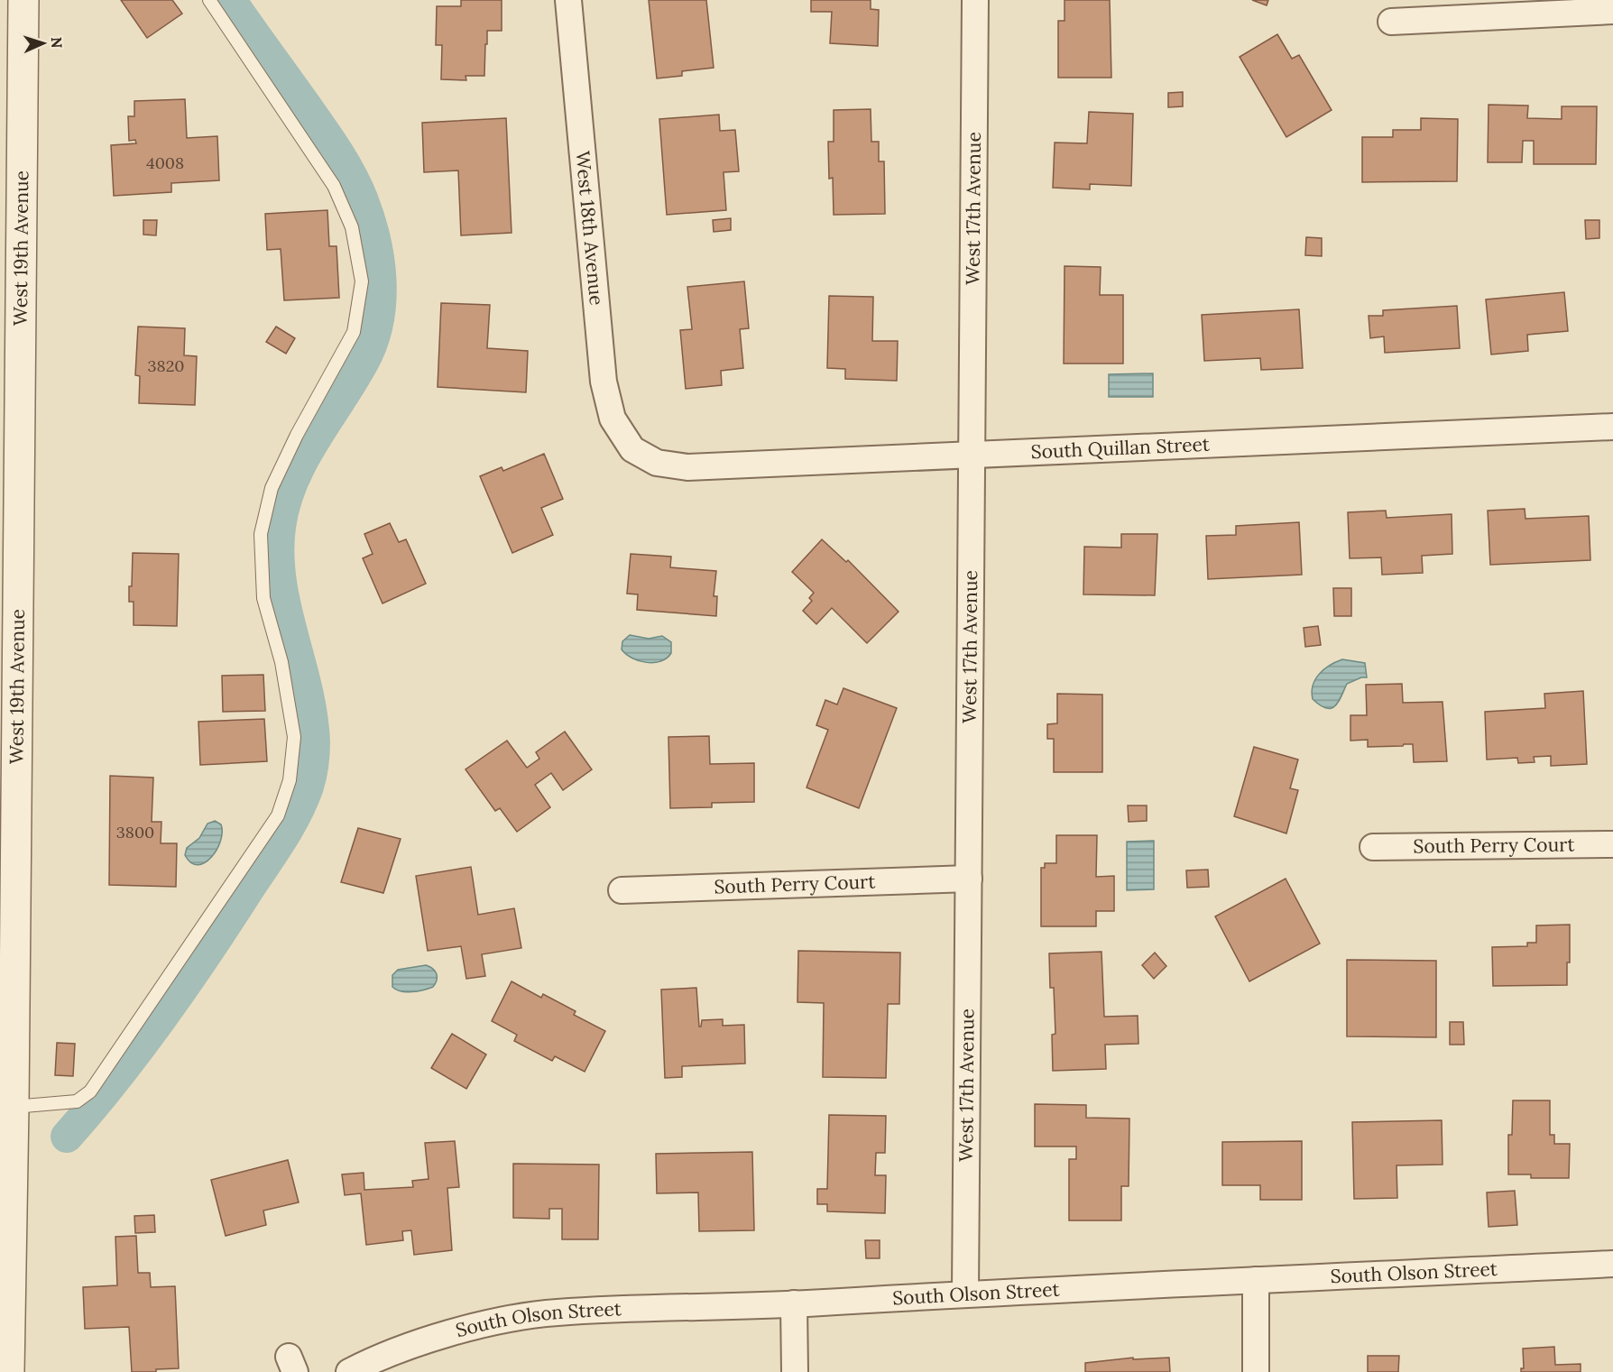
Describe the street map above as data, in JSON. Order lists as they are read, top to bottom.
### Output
{
  "streets": {
    "street": [
      "West 17th Avenue",
      "West 18th Avenue",
      "West 19th Avenue",
      "South Quillan Street",
      "South Perry Court",
      "South Olson Street"
    ]
  },
  "crossings": [
    ["West 17th Avenue", "South Quillan Street"],
    ["West 17th Avenue", "South Perry Court"],
    ["West 17th Avenue", "South Olson Street"],
    ["West 18th Avenue", "South Quillan Street"]
  ],
  "house_numbers": ["4008", "3820", "3800"],
  "north": "right"
}
